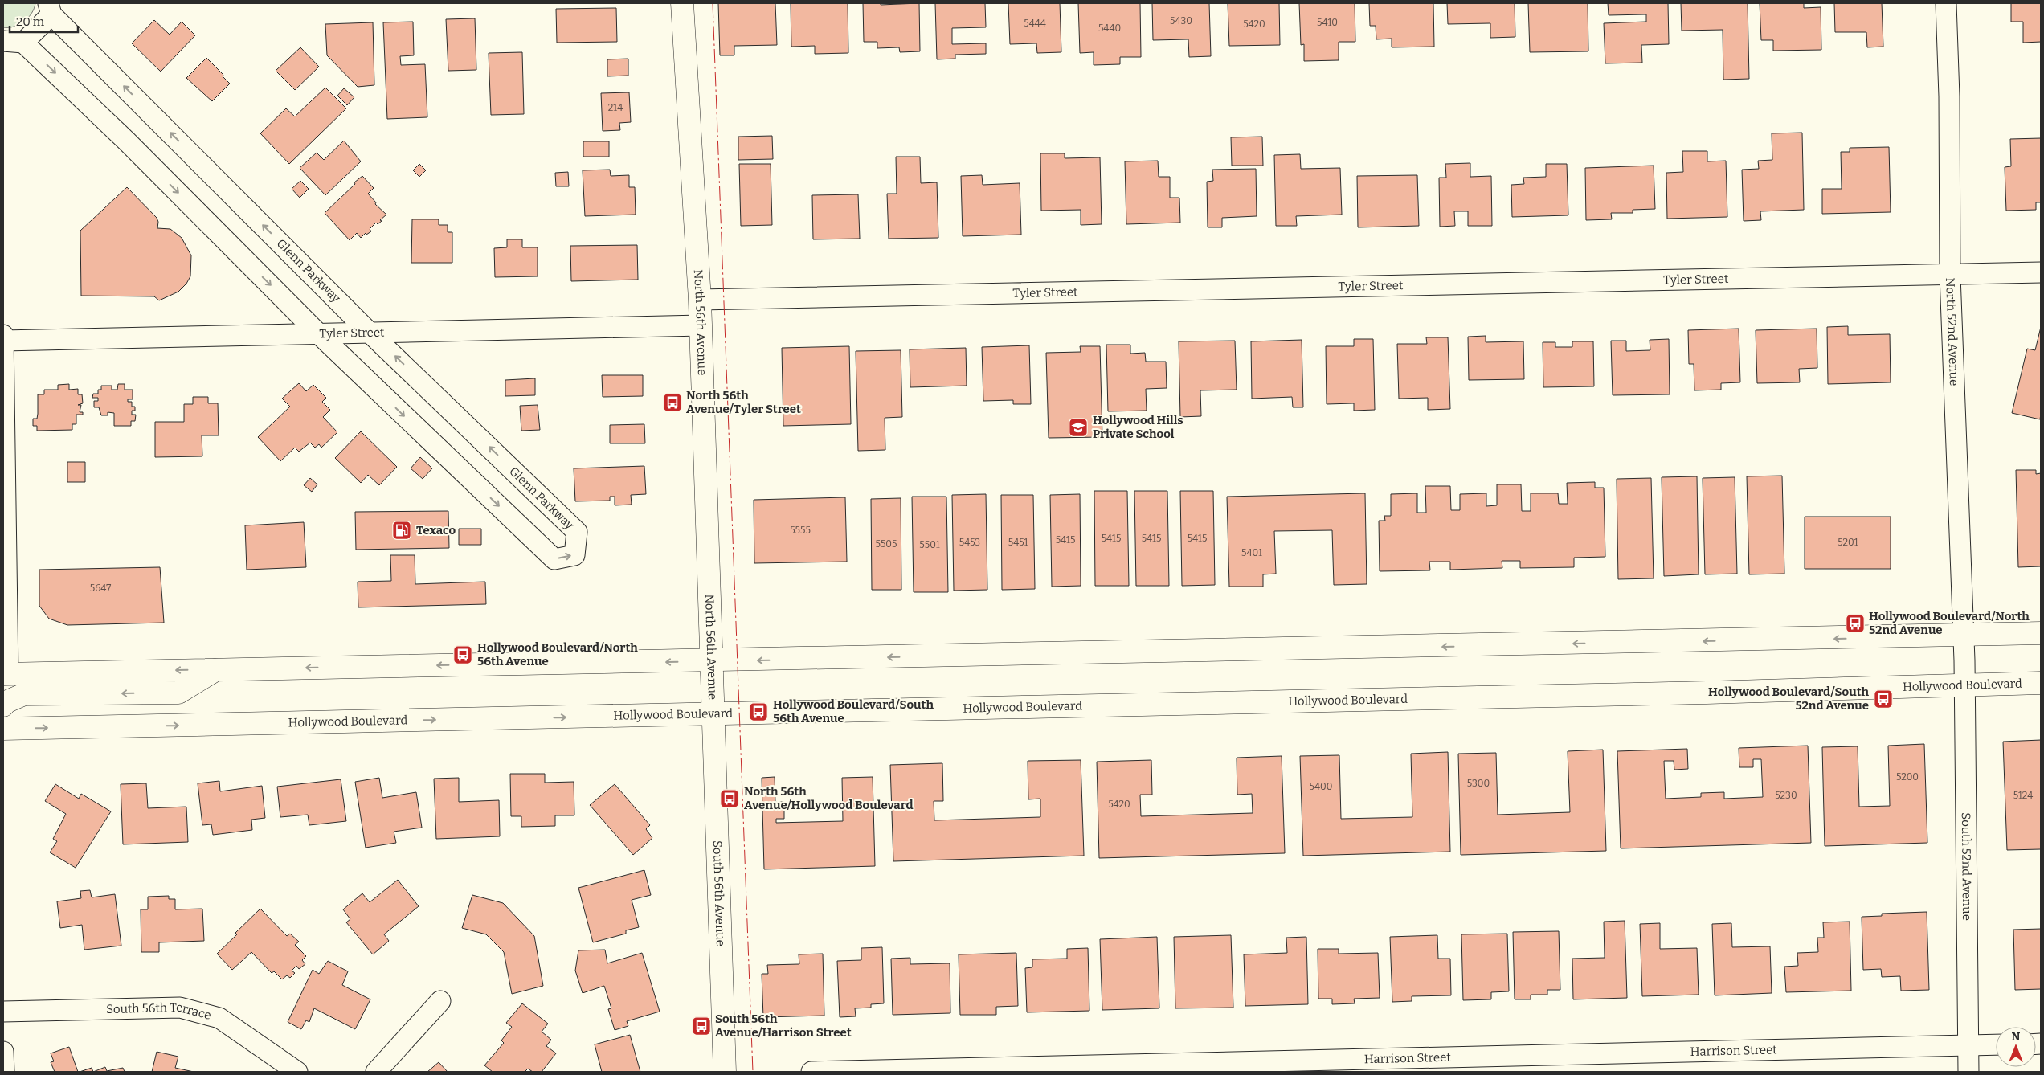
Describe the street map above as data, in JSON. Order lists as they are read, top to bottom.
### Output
{
  "streets": {
    "main road": ["North 56th Avenue", "Hollywood Boulevard", "South 56th Avenue"],
    "street": [
      "Glenn Parkway",
      "Tyler Street",
      "North 52nd Avenue",
      "South 52nd Avenue",
      "South 56th Terrace",
      "Harrison Street"
    ]
  },
  "crossings": [
    ["Glenn Parkway", "Tyler Street"],
    ["Tyler Street", "North 56th Avenue"],
    ["Tyler Street", "North 52nd Avenue"],
    ["North 56th Avenue", "Hollywood Boulevard"],
    ["North 56th Avenue", "South 56th Avenue"],
    ["North 52nd Avenue", "South 52nd Avenue"],
    ["Hollywood Boulevard", "South 52nd Avenue"],
    ["Hollywood Boulevard", "South 56th Avenue"],
    ["South 52nd Avenue", "Harrison Street"]
  ],
  "places": {
    "bus stop": [
      "North 56th Avenue/Tyler Street",
      "Hollywood Boulevard/North 52nd Avenue",
      "Hollywood Boulevard/North 56th Avenue",
      "Hollywood Boulevard/South 52nd Avenue",
      "Hollywood Boulevard/South 56th Avenue",
      "North 56th Avenue/Hollywood Boulevard",
      "South 56th Avenue/Harrison Street"
    ],
    "school or university": ["Hollywood Hills Private School"],
    "fuel station": ["Texaco"]
  },
  "house_numbers": [
    "5430",
    "5410",
    "5444",
    "5420",
    "5440",
    "214",
    "5555",
    "5415",
    "5415",
    "5415",
    "5415",
    "5453",
    "5451",
    "5201",
    "5505",
    "5501",
    "5401",
    "5647",
    "5200",
    "5300",
    "5400",
    "5230",
    "5124",
    "5420"
  ],
  "scale_bar": "20 m",
  "north": "top"
}
